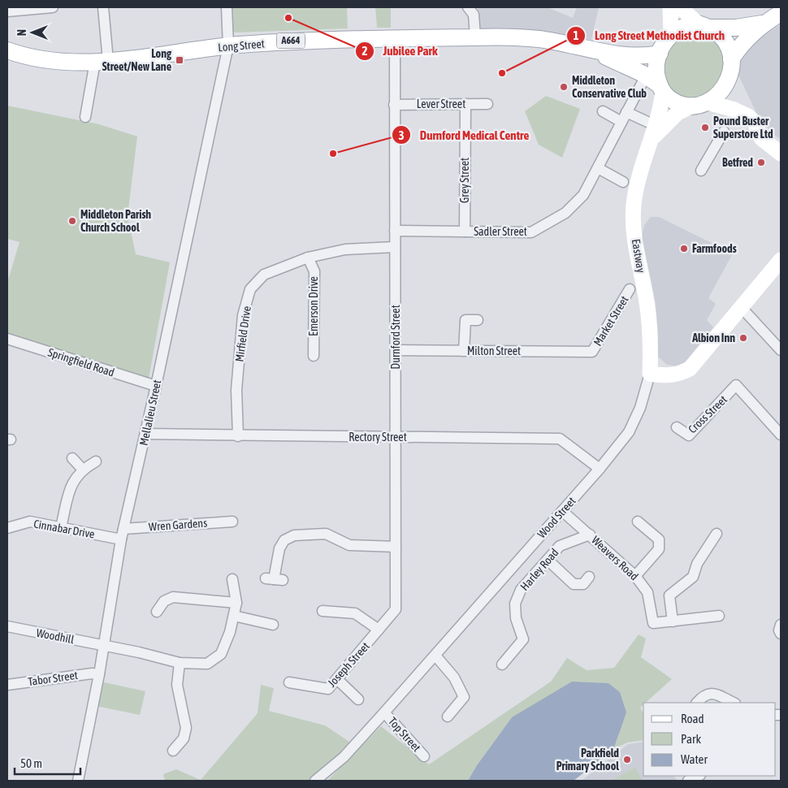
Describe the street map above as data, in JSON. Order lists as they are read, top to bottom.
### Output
{
  "streets": {
    "main road": ["A664", "Long Street"],
    "street": [
      "Lever Street",
      "Grey Street",
      "Sadler Street",
      "Eastway",
      "Emerson Drive",
      "Market Street",
      "Mirfield Drive",
      "Durnford Street",
      "Milton Street",
      "Springfield Road",
      "Mellalieu Street",
      "Cross Street",
      "Rectory Street",
      "Wood Street",
      "Wren Gardens",
      "Cinnabar Drive",
      "Weavers Road",
      "Harley Road",
      "Woodhill",
      "Joseph Street",
      "Tabor Street",
      "Top Street"
    ]
  },
  "crossings": [
    ["A664", "Long Street"],
    ["A664", "Eastway"],
    ["Long Street", "Eastway"],
    ["Long Street", "Durnford Street"],
    ["Long Street", "Mellalieu Street"],
    ["Lever Street", "Grey Street"],
    ["Lever Street", "Durnford Street"],
    ["Grey Street", "Sadler Street"],
    ["Sadler Street", "Durnford Street"],
    ["Eastway", "Wood Street"],
    ["Emerson Drive", "Mirfield Drive"],
    ["Market Street", "Milton Street"],
    ["Mirfield Drive", "Durnford Street"],
    ["Mirfield Drive", "Rectory Street"],
    ["Durnford Street", "Milton Street"],
    ["Durnford Street", "Rectory Street"],
    ["Durnford Street", "Joseph Street"],
    ["Springfield Road", "Mellalieu Street"],
    ["Mellalieu Street", "Rectory Street"],
    ["Mellalieu Street", "Wren Gardens"],
    ["Mellalieu Street", "Cinnabar Drive"],
    ["Mellalieu Street", "Woodhill"],
    ["Mellalieu Street", "Tabor Street"],
    ["Rectory Street", "Wood Street"],
    ["Wood Street", "Weavers Road"],
    ["Wood Street", "Top Street"],
    ["Weavers Road", "Harley Road"]
  ],
  "places": {
    "other": [
      "Jubilee Park",
      "Long Street Methodist Church",
      "Middleton Conservative Club",
      "Pound Buster Superstore Ltd",
      "Durnford Medical Centre",
      "Betfred",
      "Middleton Parish Church School",
      "Farmfoods",
      "Albion Inn",
      "Parkfield Primary School"
    ],
    "transit": ["Long Street/New Lane"]
  },
  "legend": ["Road", "Park", "Water"],
  "scale_bar": "50 m",
  "north": "left"
}
